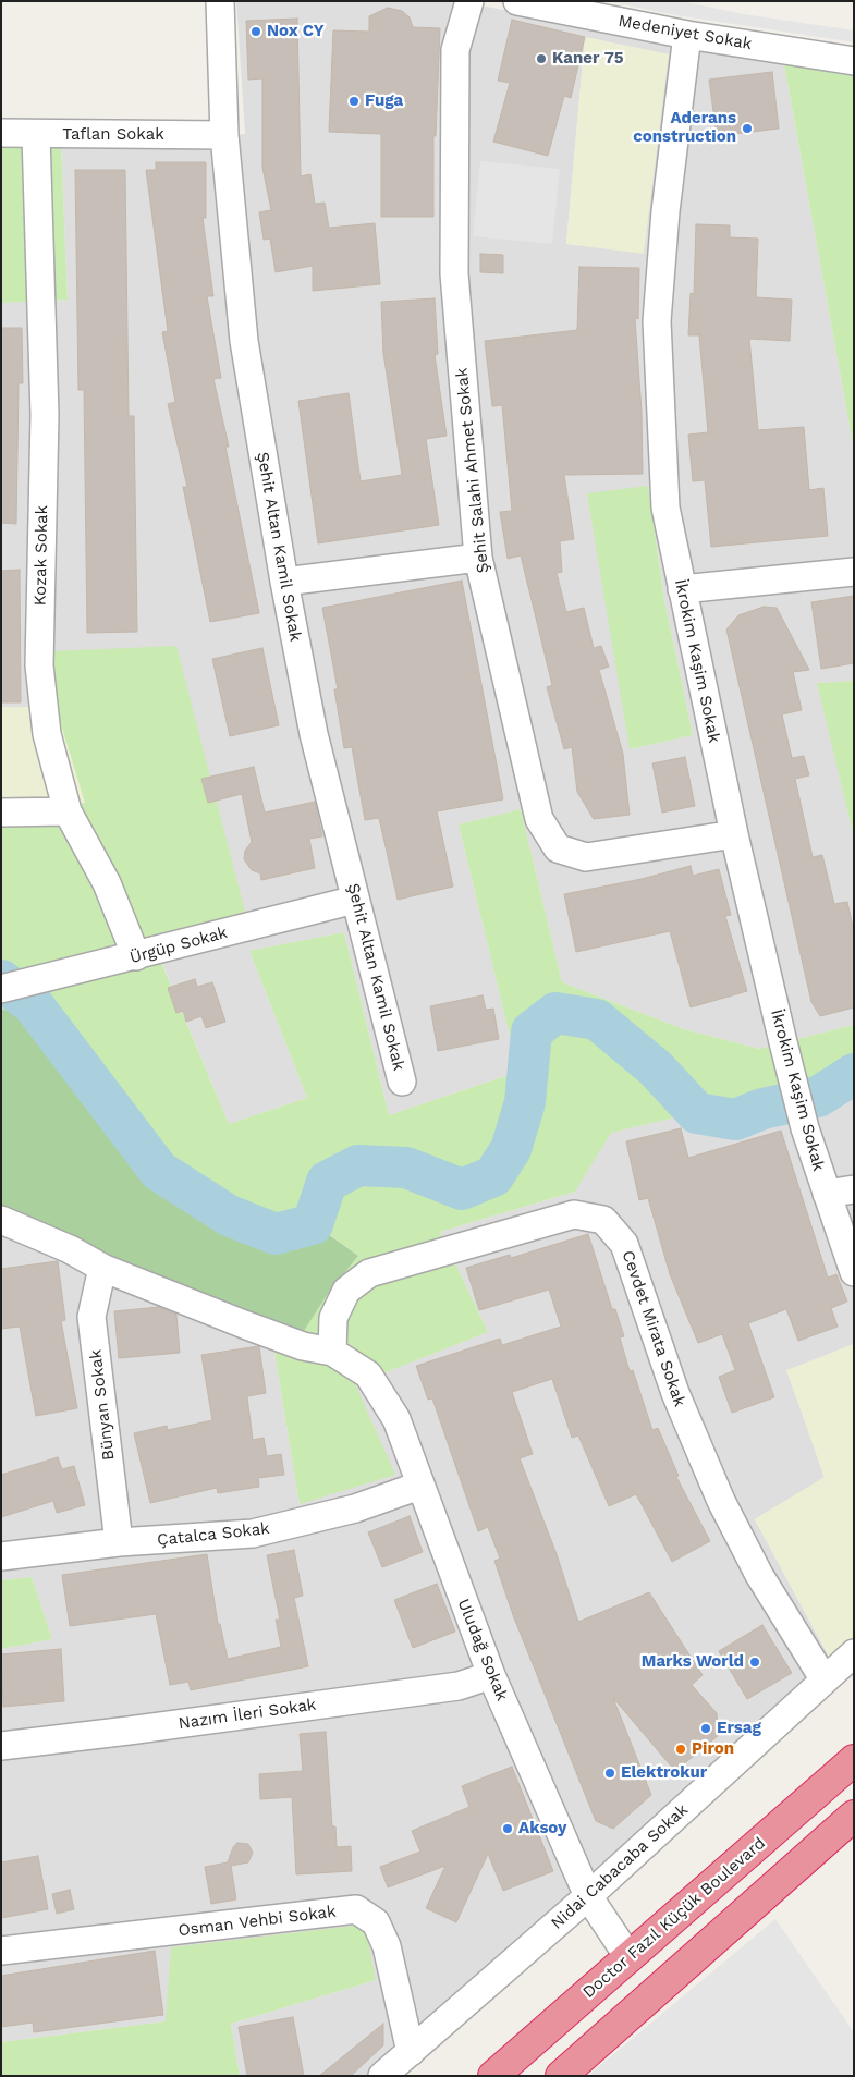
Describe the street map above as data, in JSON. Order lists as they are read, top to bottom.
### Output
{
  "streets": {
    "highway": ["Doctor Fazıl Küçük Boulevard"],
    "street": [
      "Medeniyet Sokak",
      "Taflan Sokak",
      "Şehit Salahi Ahmet Sokak",
      "Şehit Altan Kamil Sokak",
      "Kozak Sokak",
      "İkrokim Kaşim Sokak",
      "Ürgüp Sokak",
      "Cevdet Mirata Sokak",
      "Bünyan Sokak",
      "Çatalca Sokak",
      "Uludağ Sokak",
      "Nazım İleri Sokak",
      "Nidai Cabacaba Sokak",
      "Osman Vehbi Sokak"
    ]
  },
  "crossings": [
    ["Medeniyet Sokak", "İkrokim Kaşim Sokak"],
    ["Taflan Sokak", "Şehit Altan Kamil Sokak"],
    ["Taflan Sokak", "Kozak Sokak"],
    ["Şehit Salahi Ahmet Sokak", "İkrokim Kaşim Sokak"],
    ["Şehit Altan Kamil Sokak", "Ürgüp Sokak"],
    ["Kozak Sokak", "Ürgüp Sokak"],
    ["Cevdet Mirata Sokak", "Uludağ Sokak"],
    ["Cevdet Mirata Sokak", "Nidai Cabacaba Sokak"],
    ["Bünyan Sokak", "Çatalca Sokak"],
    ["Çatalca Sokak", "Uludağ Sokak"],
    ["Uludağ Sokak", "Nazım İleri Sokak"],
    ["Uludağ Sokak", "Nidai Cabacaba Sokak"],
    ["Uludağ Sokak", "Doctor Fazıl Küçük Boulevard"],
    ["Nidai Cabacaba Sokak", "Osman Vehbi Sokak"]
  ],
  "places": [
    "Nox CY",
    "Kaner 75",
    "Fuga",
    "Aderans construction",
    "Marks World",
    "Ersag",
    "Piron",
    "Elektrokur",
    "Aksoy"
  ]
}
